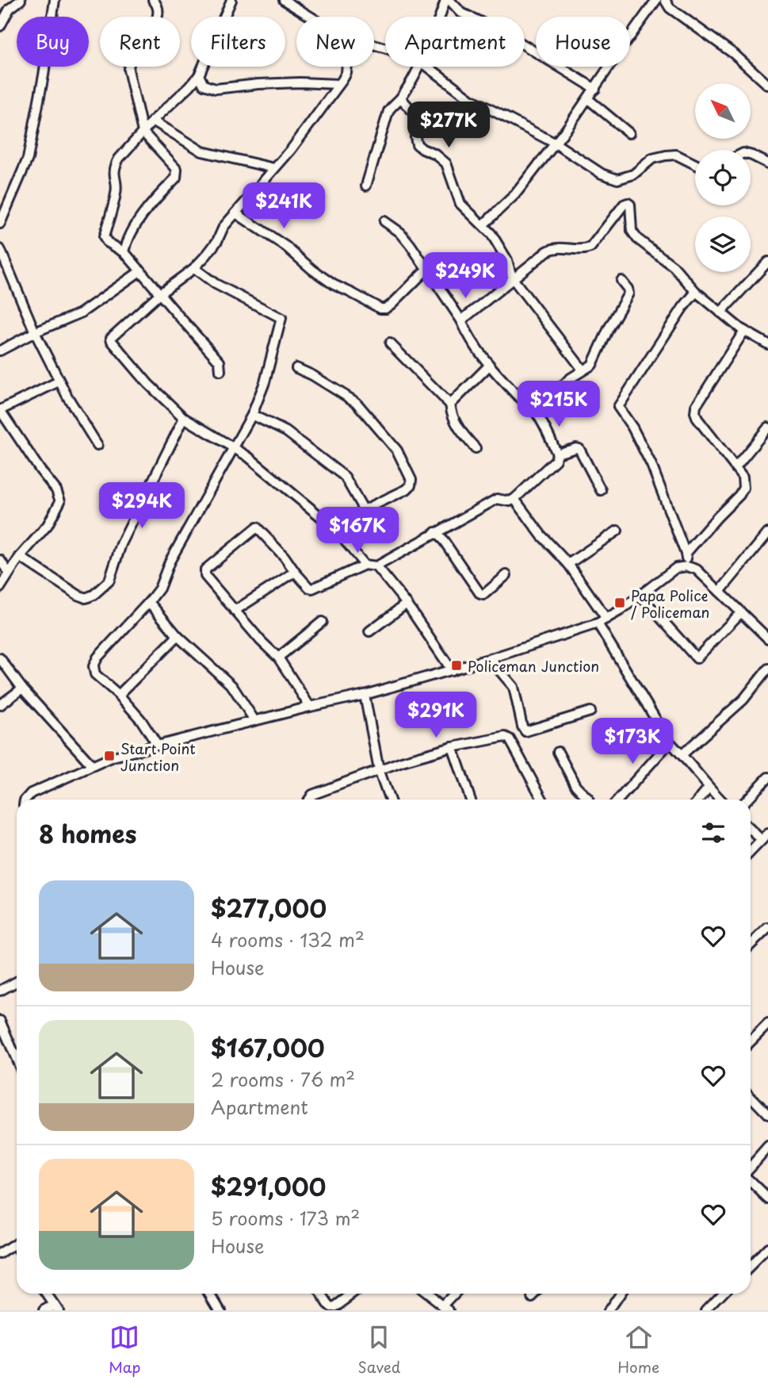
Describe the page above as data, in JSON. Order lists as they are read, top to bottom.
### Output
{
  "places": {
    "transit": ["Papa Police / Policeman", "Policeman Junction", "Start Point Junction"]
  },
  "north": "top left",
  "page": {
    "chip": [
      "Buy",
      "Rent",
      "Filters",
      "New",
      "Apartment",
      "House"
    ],
    "price": [
      "$277K",
      "$241K",
      "$249K",
      "$215K",
      "$294K",
      "$167K",
      "$291K",
      "$173K"
    ],
    "heading": "8 homes",
    "list": [
      {
        "name": "$277,000",
        "note": "4 rooms · 132 m² · House"
      },
      {
        "name": "$167,000",
        "note": "2 rooms · 76 m² · Apartment"
      },
      {
        "name": "$291,000",
        "note": "5 rooms · 173 m² · House"
      }
    ],
    "tabs": ["Map", "Saved", "Home"]
  }
}
